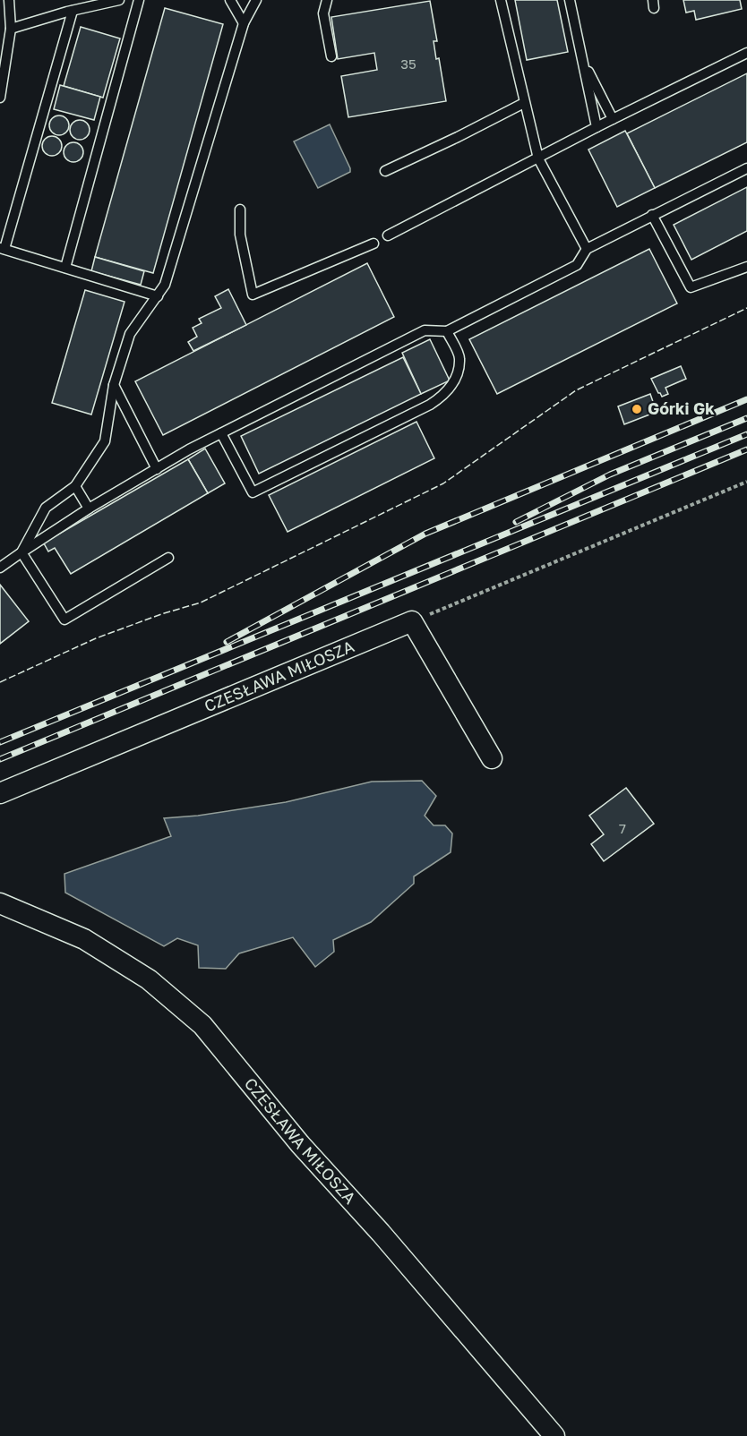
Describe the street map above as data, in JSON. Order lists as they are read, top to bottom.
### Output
{
  "streets": {
    "street": ["CZESŁAWA MIŁOSZA"]
  },
  "places": ["Górki Gk"],
  "house_numbers": ["35", "7"]
}
